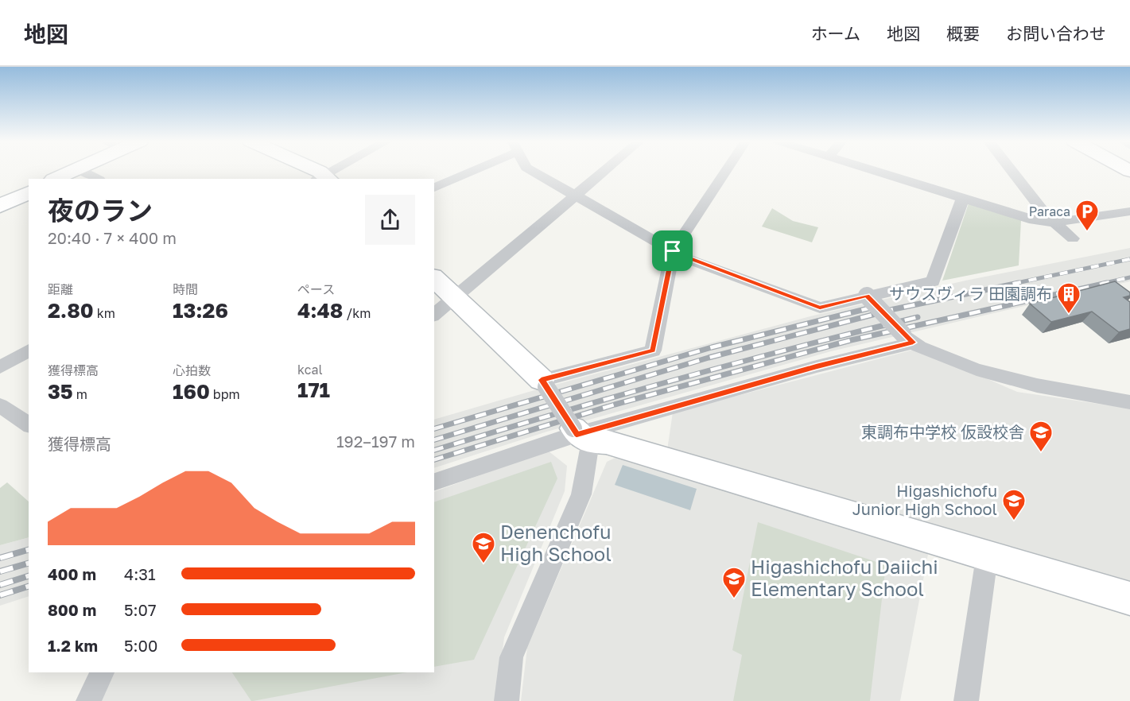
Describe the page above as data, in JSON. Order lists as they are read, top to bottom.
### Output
{
  "places": {
    "parking": ["Paraca"],
    "building": ["サウスヴィラ 田園調布"],
    "school or university": [
      "東調布中学校 仮設校舎",
      "Higashichofu Junior High School",
      "Denenchofu High School",
      "Higashichofu Daiichi Elementary School"
    ]
  },
  "page": {
    "header": "地図",
    "nav": [
      "ホーム",
      "地図",
      "概要",
      "お問い合わせ"
    ],
    "heading": ["夜のラン", "20:40 · 7 × 400 m"],
    "stats": [
      ["距離", "2.80 km"],
      ["時間", "13:26"],
      ["ペース", "4:48 /km"],
      ["獲得標高", "35 m"],
      ["心拍数", "160 bpm"],
      ["kcal", "171"]
    ],
    "chart": ["獲得標高", "192–197 m"],
    "list": [
      {
        "name": "400 m",
        "note": "4:31"
      },
      {
        "name": "800 m",
        "note": "5:07"
      },
      {
        "name": "1.2 km",
        "note": "5:00"
      }
    ]
  }
}
